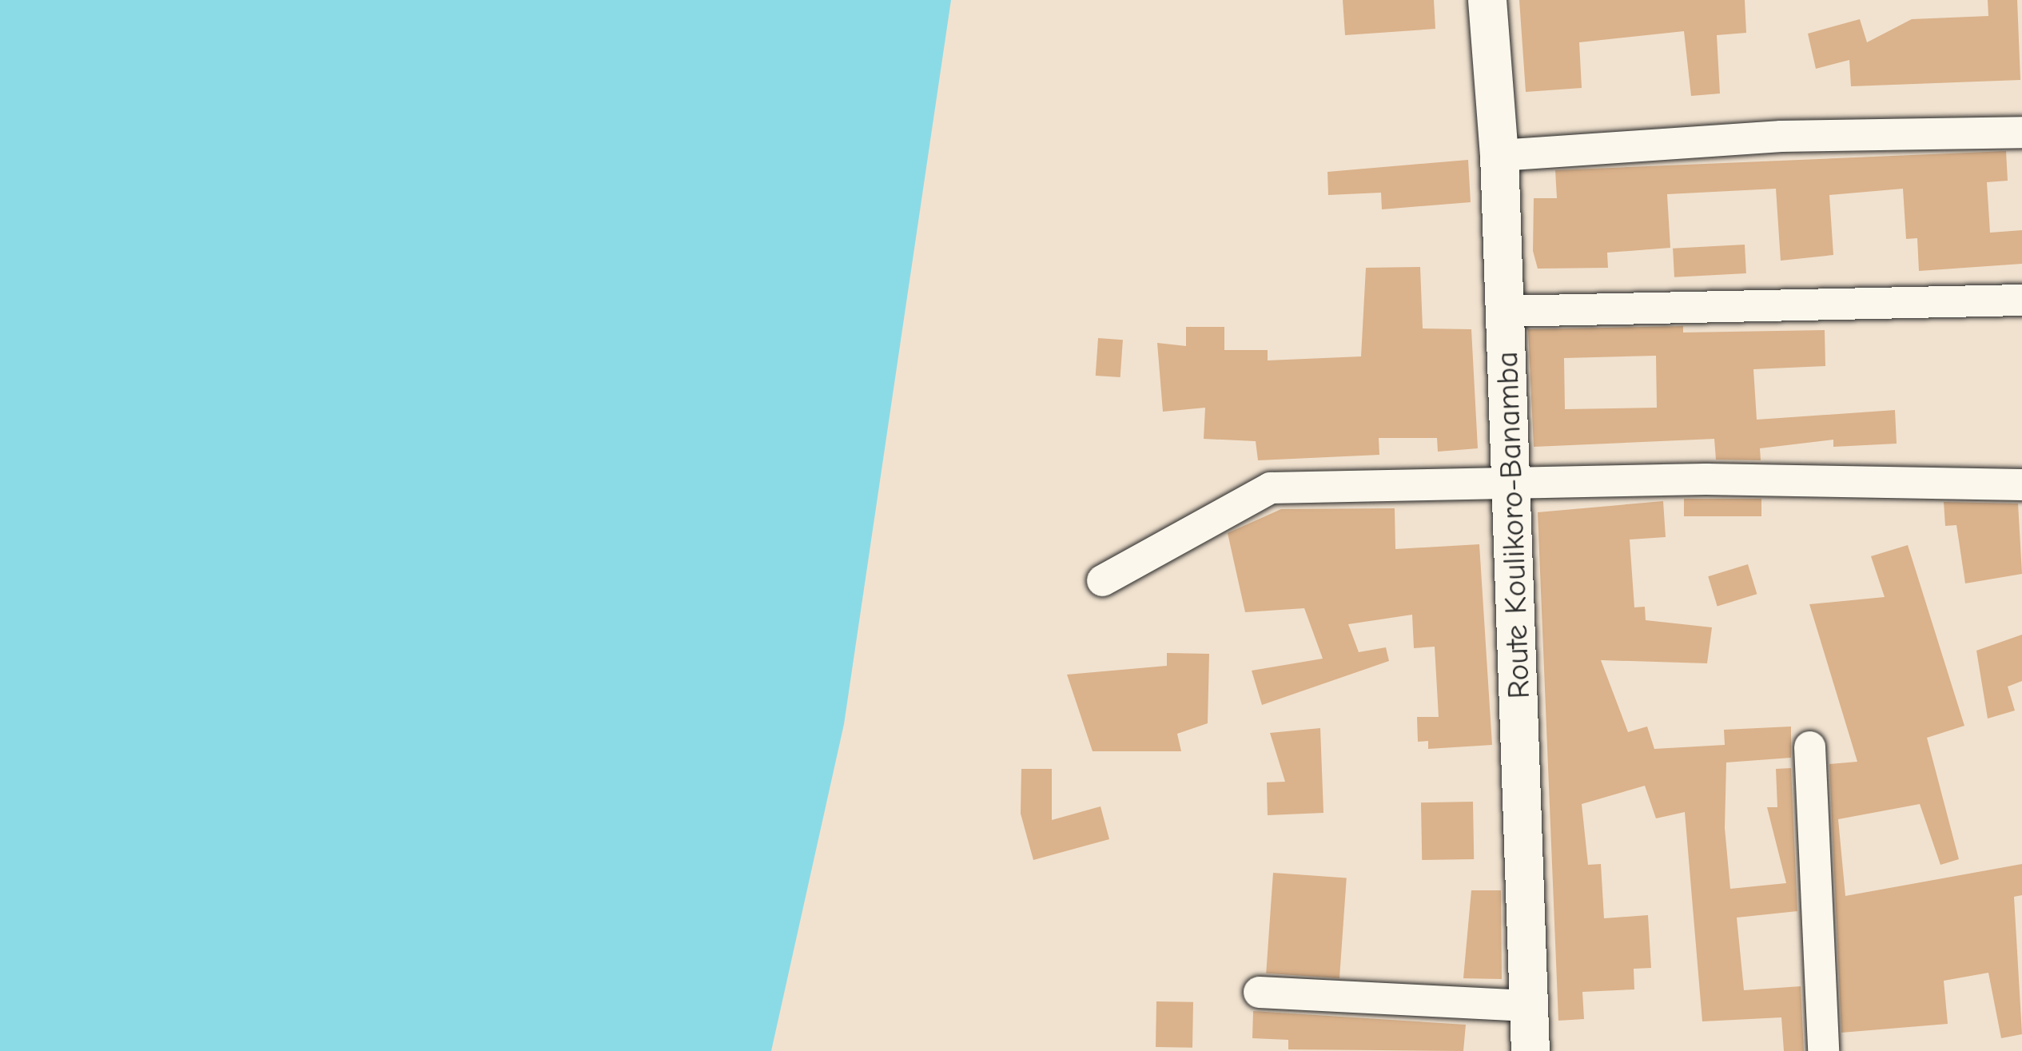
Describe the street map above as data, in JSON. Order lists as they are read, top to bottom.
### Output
{
  "streets": {
    "main road": ["Route Koulikoro-Banamba"]
  }
}
